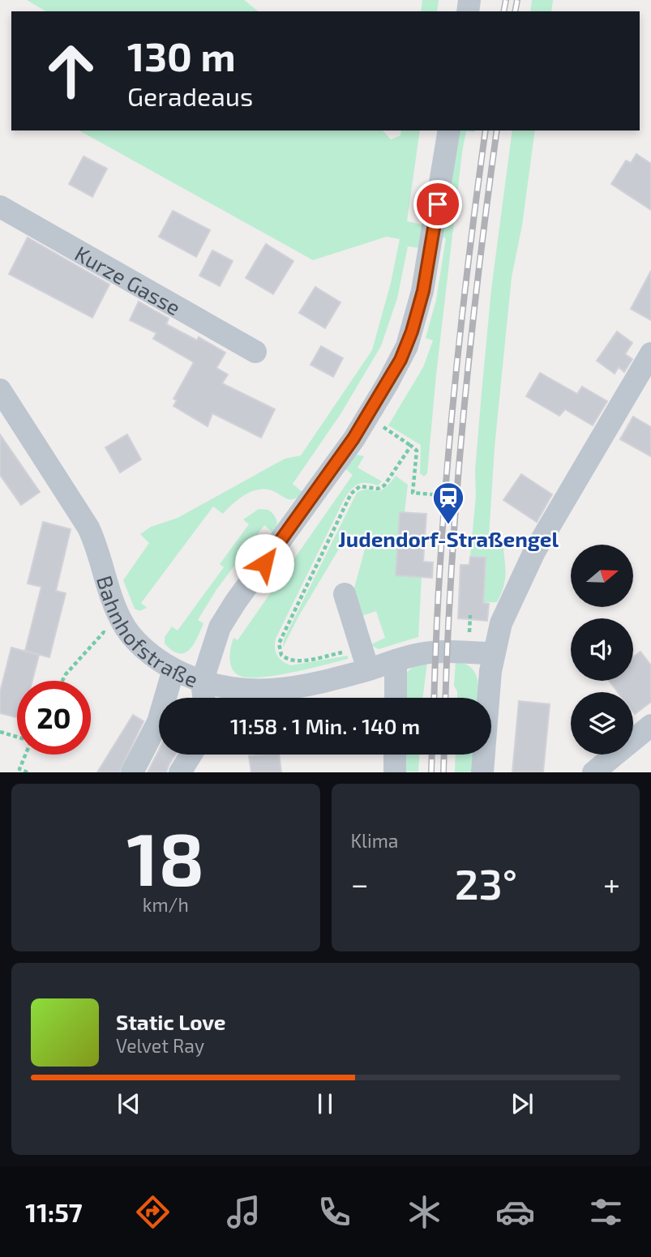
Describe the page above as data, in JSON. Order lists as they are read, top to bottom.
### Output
{
  "streets": {
    "street": ["Kurze Gasse", "Bahnhofstraße"]
  },
  "places": {
    "station": ["Judendorf-Straßengel"]
  },
  "north": "right",
  "page": {
    "turn": ["130 m", "Geradeaus"],
    "limit": "20",
    "trip": "11:58 · 1 Min. · 140 m",
    "tile": [
      ["18", "km/h"],
      "Klima"
    ],
    "heat": ["−", "23°", "+"],
    "song": ["Static Love", "Velvet Ray"],
    "tabs": "11:57"
  }
}
